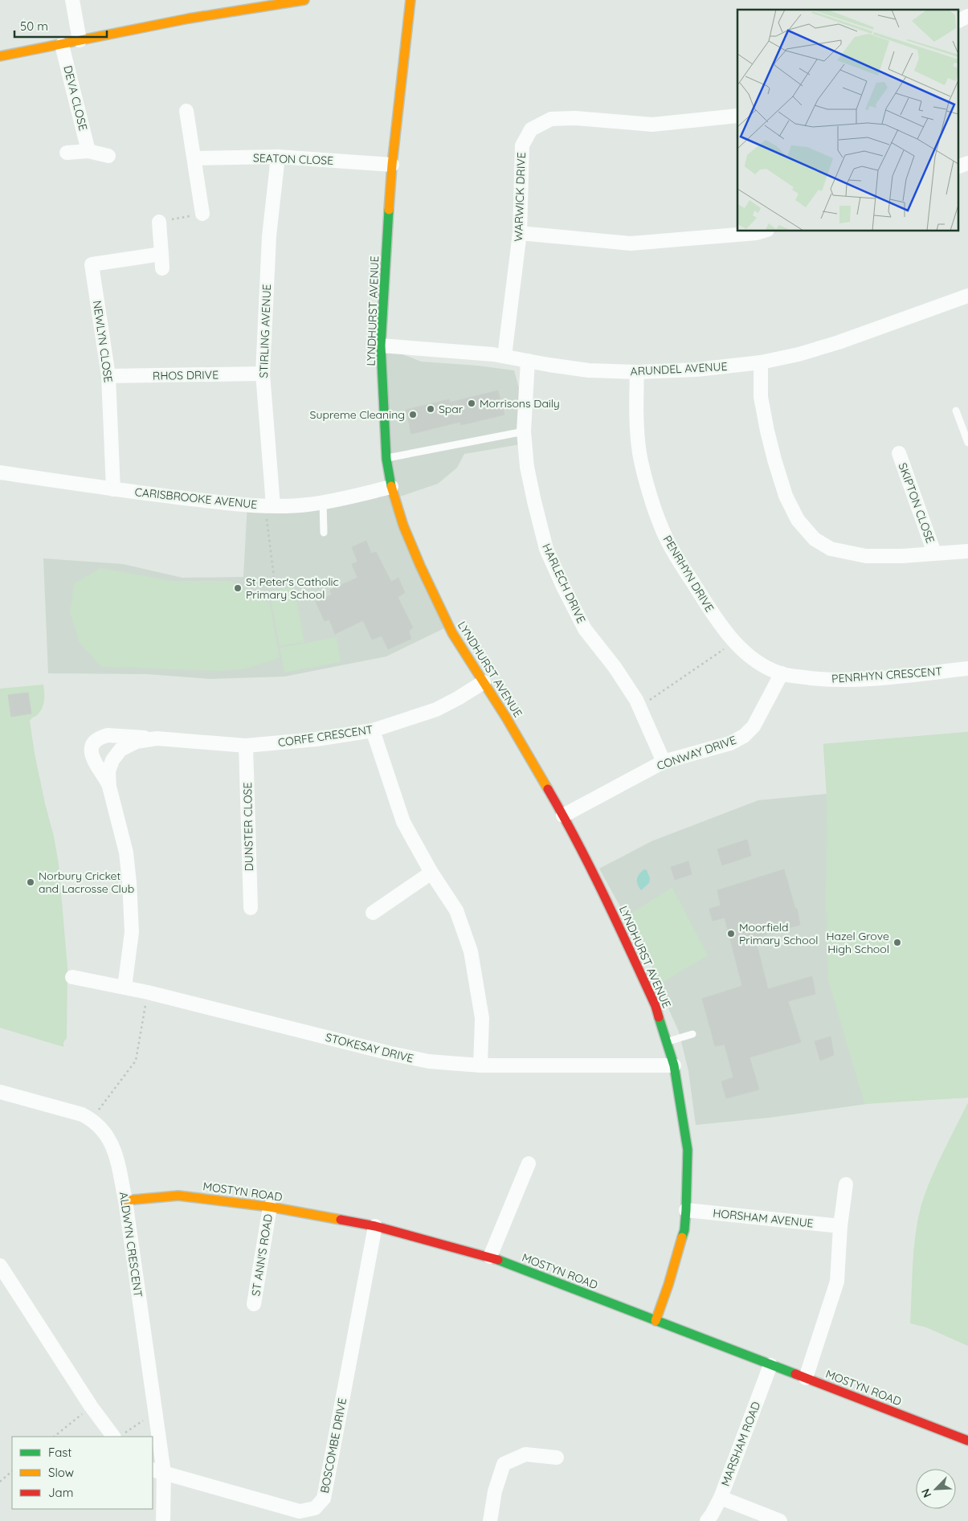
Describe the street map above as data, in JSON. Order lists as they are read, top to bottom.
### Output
{
  "streets": {
    "street": [
      "DEVA CLOSE",
      "SEATON CLOSE",
      "WARWICK DRIVE",
      "LYNDHURST AVENUE",
      "STIRLING AVENUE",
      "NEWLYN CLOSE",
      "ARUNDEL AVENUE",
      "RHOS DRIVE",
      "CARISBROOKE AVENUE",
      "SKIPTON CLOSE",
      "PENRHYN DRIVE",
      "HARLECH DRIVE",
      "PENRHYN CRESCENT",
      "CORFE CRESCENT",
      "CONWAY DRIVE",
      "DUNSTER CLOSE",
      "STOKESAY DRIVE",
      "MOSTYN ROAD",
      "HORSHAM AVENUE",
      "ALDWYN CRESCENT",
      "ST ANN'S ROAD",
      "MARSHAM ROAD",
      "BOSCOMBE DRIVE"
    ]
  },
  "crossings": [
    ["SEATON CLOSE", "LYNDHURST AVENUE"],
    ["SEATON CLOSE", "STIRLING AVENUE"],
    ["WARWICK DRIVE", "ARUNDEL AVENUE"],
    ["LYNDHURST AVENUE", "ARUNDEL AVENUE"],
    ["LYNDHURST AVENUE", "CARISBROOKE AVENUE"],
    ["LYNDHURST AVENUE", "CORFE CRESCENT"],
    ["LYNDHURST AVENUE", "CONWAY DRIVE"],
    ["LYNDHURST AVENUE", "STOKESAY DRIVE"],
    ["LYNDHURST AVENUE", "MOSTYN ROAD"],
    ["LYNDHURST AVENUE", "HORSHAM AVENUE"],
    ["STIRLING AVENUE", "RHOS DRIVE"],
    ["STIRLING AVENUE", "CARISBROOKE AVENUE"],
    ["NEWLYN CLOSE", "RHOS DRIVE"],
    ["NEWLYN CLOSE", "CARISBROOKE AVENUE"],
    ["ARUNDEL AVENUE", "PENRHYN DRIVE"],
    ["ARUNDEL AVENUE", "HARLECH DRIVE"],
    ["PENRHYN DRIVE", "PENRHYN CRESCENT"],
    ["PENRHYN DRIVE", "CONWAY DRIVE"],
    ["HARLECH DRIVE", "CONWAY DRIVE"],
    ["PENRHYN CRESCENT", "CONWAY DRIVE"],
    ["CORFE CRESCENT", "DUNSTER CLOSE"],
    ["CORFE CRESCENT", "STOKESAY DRIVE"],
    ["MOSTYN ROAD", "ALDWYN CRESCENT"],
    ["MOSTYN ROAD", "ST ANN'S ROAD"],
    ["MOSTYN ROAD", "MARSHAM ROAD"],
    ["MOSTYN ROAD", "BOSCOMBE DRIVE"],
    ["ALDWYN CRESCENT", "BOSCOMBE DRIVE"]
  ],
  "places": [
    "Morrisons Daily",
    "Spar",
    "Supreme Cleaning",
    "St Peter's Catholic Primary School",
    "Norbury Cricket and Lacrosse Club",
    "Moorfield Primary School",
    "Hazel Grove High School"
  ],
  "legend": ["Fast", "Slow", "Jam"],
  "scale_bar": "50 m",
  "north": "bottom left"
}
